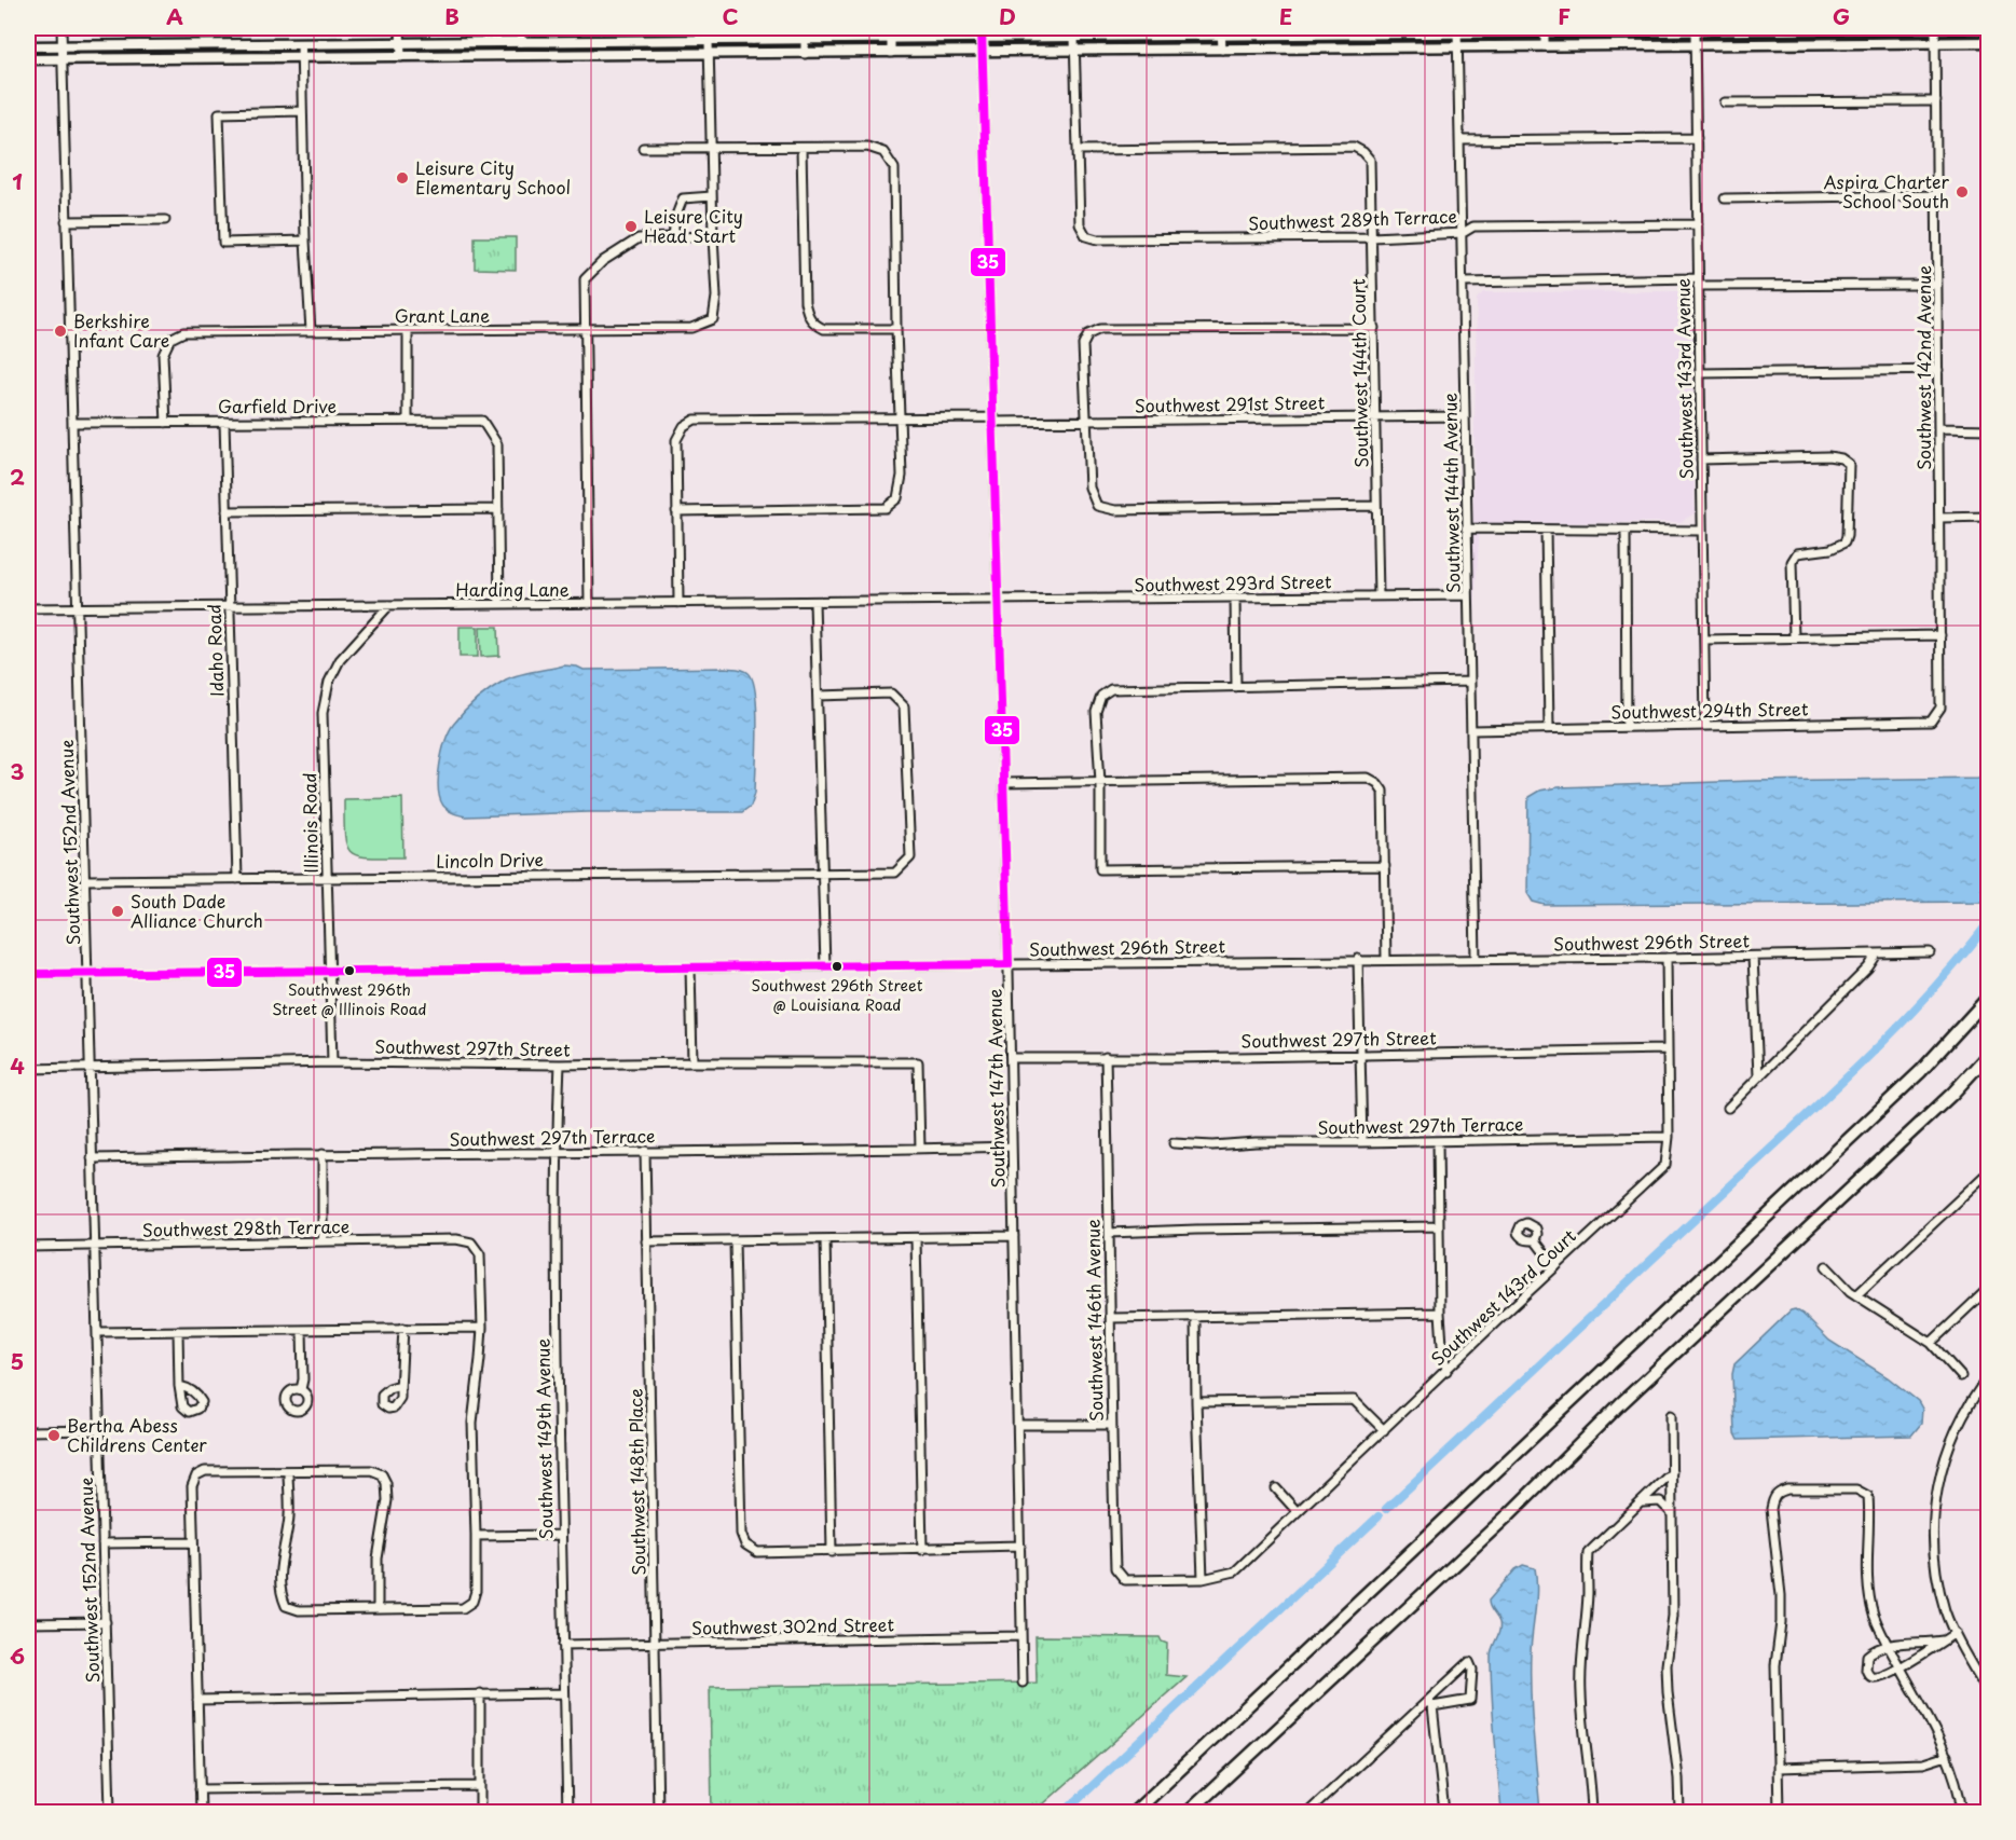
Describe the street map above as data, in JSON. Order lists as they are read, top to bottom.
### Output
{
  "streets": {
    "street": [
      "Southwest 289th Terrace",
      "Grant Lane",
      "Southwest 142nd Avenue",
      "Southwest 144th Court",
      "Southwest 143rd Avenue",
      "Southwest 291st Street",
      "Garfield Drive",
      "Southwest 144th Avenue",
      "Southwest 293rd Street",
      "Harding Lane",
      "Idaho Road",
      "Southwest 294th Street",
      "Illinois Road",
      "Southwest 152nd Avenue",
      "Lincoln Drive",
      "Southwest 296th Street",
      "Southwest 297th Street",
      "Southwest 147th Avenue",
      "Southwest 297th Terrace",
      "Southwest 298th Terrace",
      "Southwest 143rd Court",
      "Southwest 146th Avenue",
      "Southwest 149th Avenue",
      "Southwest 148th Place",
      "Southwest 302nd Street"
    ]
  },
  "crossings": [
    ["Southwest 289th Terrace", "Southwest 144th Court"],
    ["Southwest 289th Terrace", "Southwest 143rd Avenue"],
    ["Southwest 289th Terrace", "Southwest 144th Avenue"],
    ["Grant Lane", "Garfield Drive"],
    ["Southwest 142nd Avenue", "Southwest 294th Street"],
    ["Southwest 144th Court", "Southwest 291st Street"],
    ["Southwest 144th Court", "Southwest 293rd Street"],
    ["Southwest 143rd Avenue", "Southwest 294th Street"],
    ["Southwest 291st Street", "Southwest 144th Avenue"],
    ["Southwest 291st Street", "Southwest 147th Avenue"],
    ["Garfield Drive", "Idaho Road"],
    ["Garfield Drive", "Southwest 152nd Avenue"],
    ["Southwest 144th Avenue", "Southwest 293rd Street"],
    ["Southwest 144th Avenue", "Southwest 294th Street"],
    ["Southwest 144th Avenue", "Southwest 296th Street"],
    ["Southwest 293rd Street", "Harding Lane"],
    ["Southwest 293rd Street", "Southwest 147th Avenue"],
    ["Harding Lane", "Idaho Road"],
    ["Harding Lane", "Illinois Road"],
    ["Harding Lane", "Southwest 152nd Avenue"],
    ["Harding Lane", "Southwest 147th Avenue"],
    ["Idaho Road", "Lincoln Drive"],
    ["Illinois Road", "Lincoln Drive"],
    ["Illinois Road", "Southwest 296th Street"],
    ["Illinois Road", "Southwest 297th Street"],
    ["Southwest 152nd Avenue", "Lincoln Drive"],
    ["Southwest 152nd Avenue", "Southwest 296th Street"],
    ["Southwest 152nd Avenue", "Southwest 297th Street"],
    ["Southwest 152nd Avenue", "Southwest 297th Terrace"],
    ["Southwest 152nd Avenue", "Southwest 298th Terrace"],
    ["Southwest 296th Street", "Southwest 147th Avenue"],
    ["Southwest 296th Street", "Southwest 143rd Court"],
    ["Southwest 297th Street", "Southwest 147th Avenue"],
    ["Southwest 297th Street", "Southwest 297th Terrace"],
    ["Southwest 297th Street", "Southwest 143rd Court"],
    ["Southwest 297th Street", "Southwest 146th Avenue"],
    ["Southwest 297th Street", "Southwest 149th Avenue"],
    ["Southwest 147th Avenue", "Southwest 297th Terrace"],
    ["Southwest 147th Avenue", "Southwest 302nd Street"],
    ["Southwest 297th Terrace", "Southwest 143rd Court"],
    ["Southwest 297th Terrace", "Southwest 149th Avenue"],
    ["Southwest 297th Terrace", "Southwest 148th Place"],
    ["Southwest 143rd Court", "Southwest 146th Avenue"],
    ["Southwest 149th Avenue", "Southwest 302nd Street"],
    ["Southwest 148th Place", "Southwest 302nd Street"]
  ],
  "places": [
    "Leisure City Elementary School",
    "Aspira Charter School South",
    "Leisure City Head Start",
    "Berkshire Infant Care",
    "South Dade Alliance Church",
    "Southwest 296th Street @ Louisiana Road",
    "Southwest 296th Street @ Illinois Road",
    "Bertha Abess Childrens Center"
  ],
  "lines": ["transit line 35"],
  "grid": {
    "columns": [
      "A",
      "B",
      "C",
      "D",
      "E",
      "F",
      "G"
    ],
    "rows": [
      "1",
      "2",
      "3",
      "4",
      "5",
      "6"
    ]
  }
}
